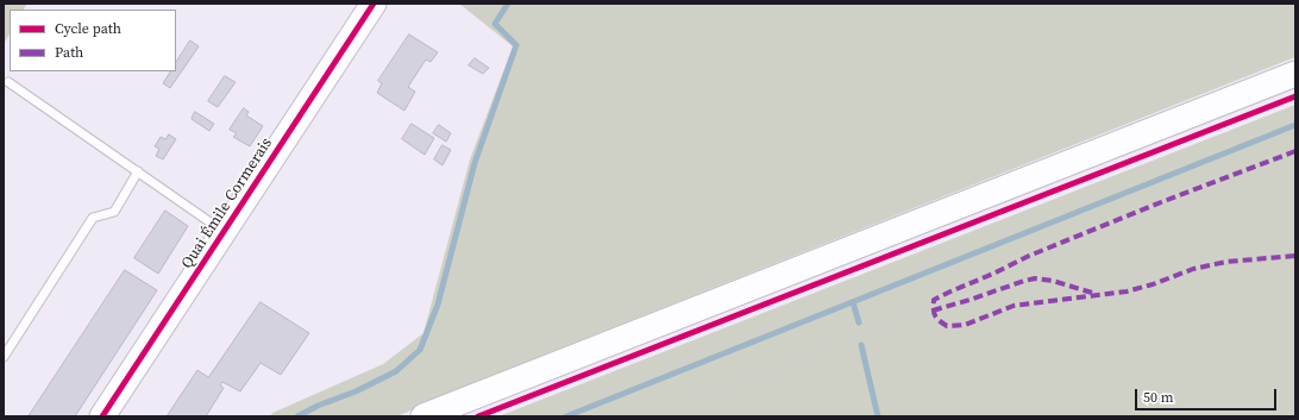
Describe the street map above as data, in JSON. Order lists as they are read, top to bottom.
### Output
{
  "streets": {
    "main road": ["Quai Émile Cormerais"]
  },
  "legend": ["Cycle path", "Path"],
  "scale_bar": "50 m"
}
